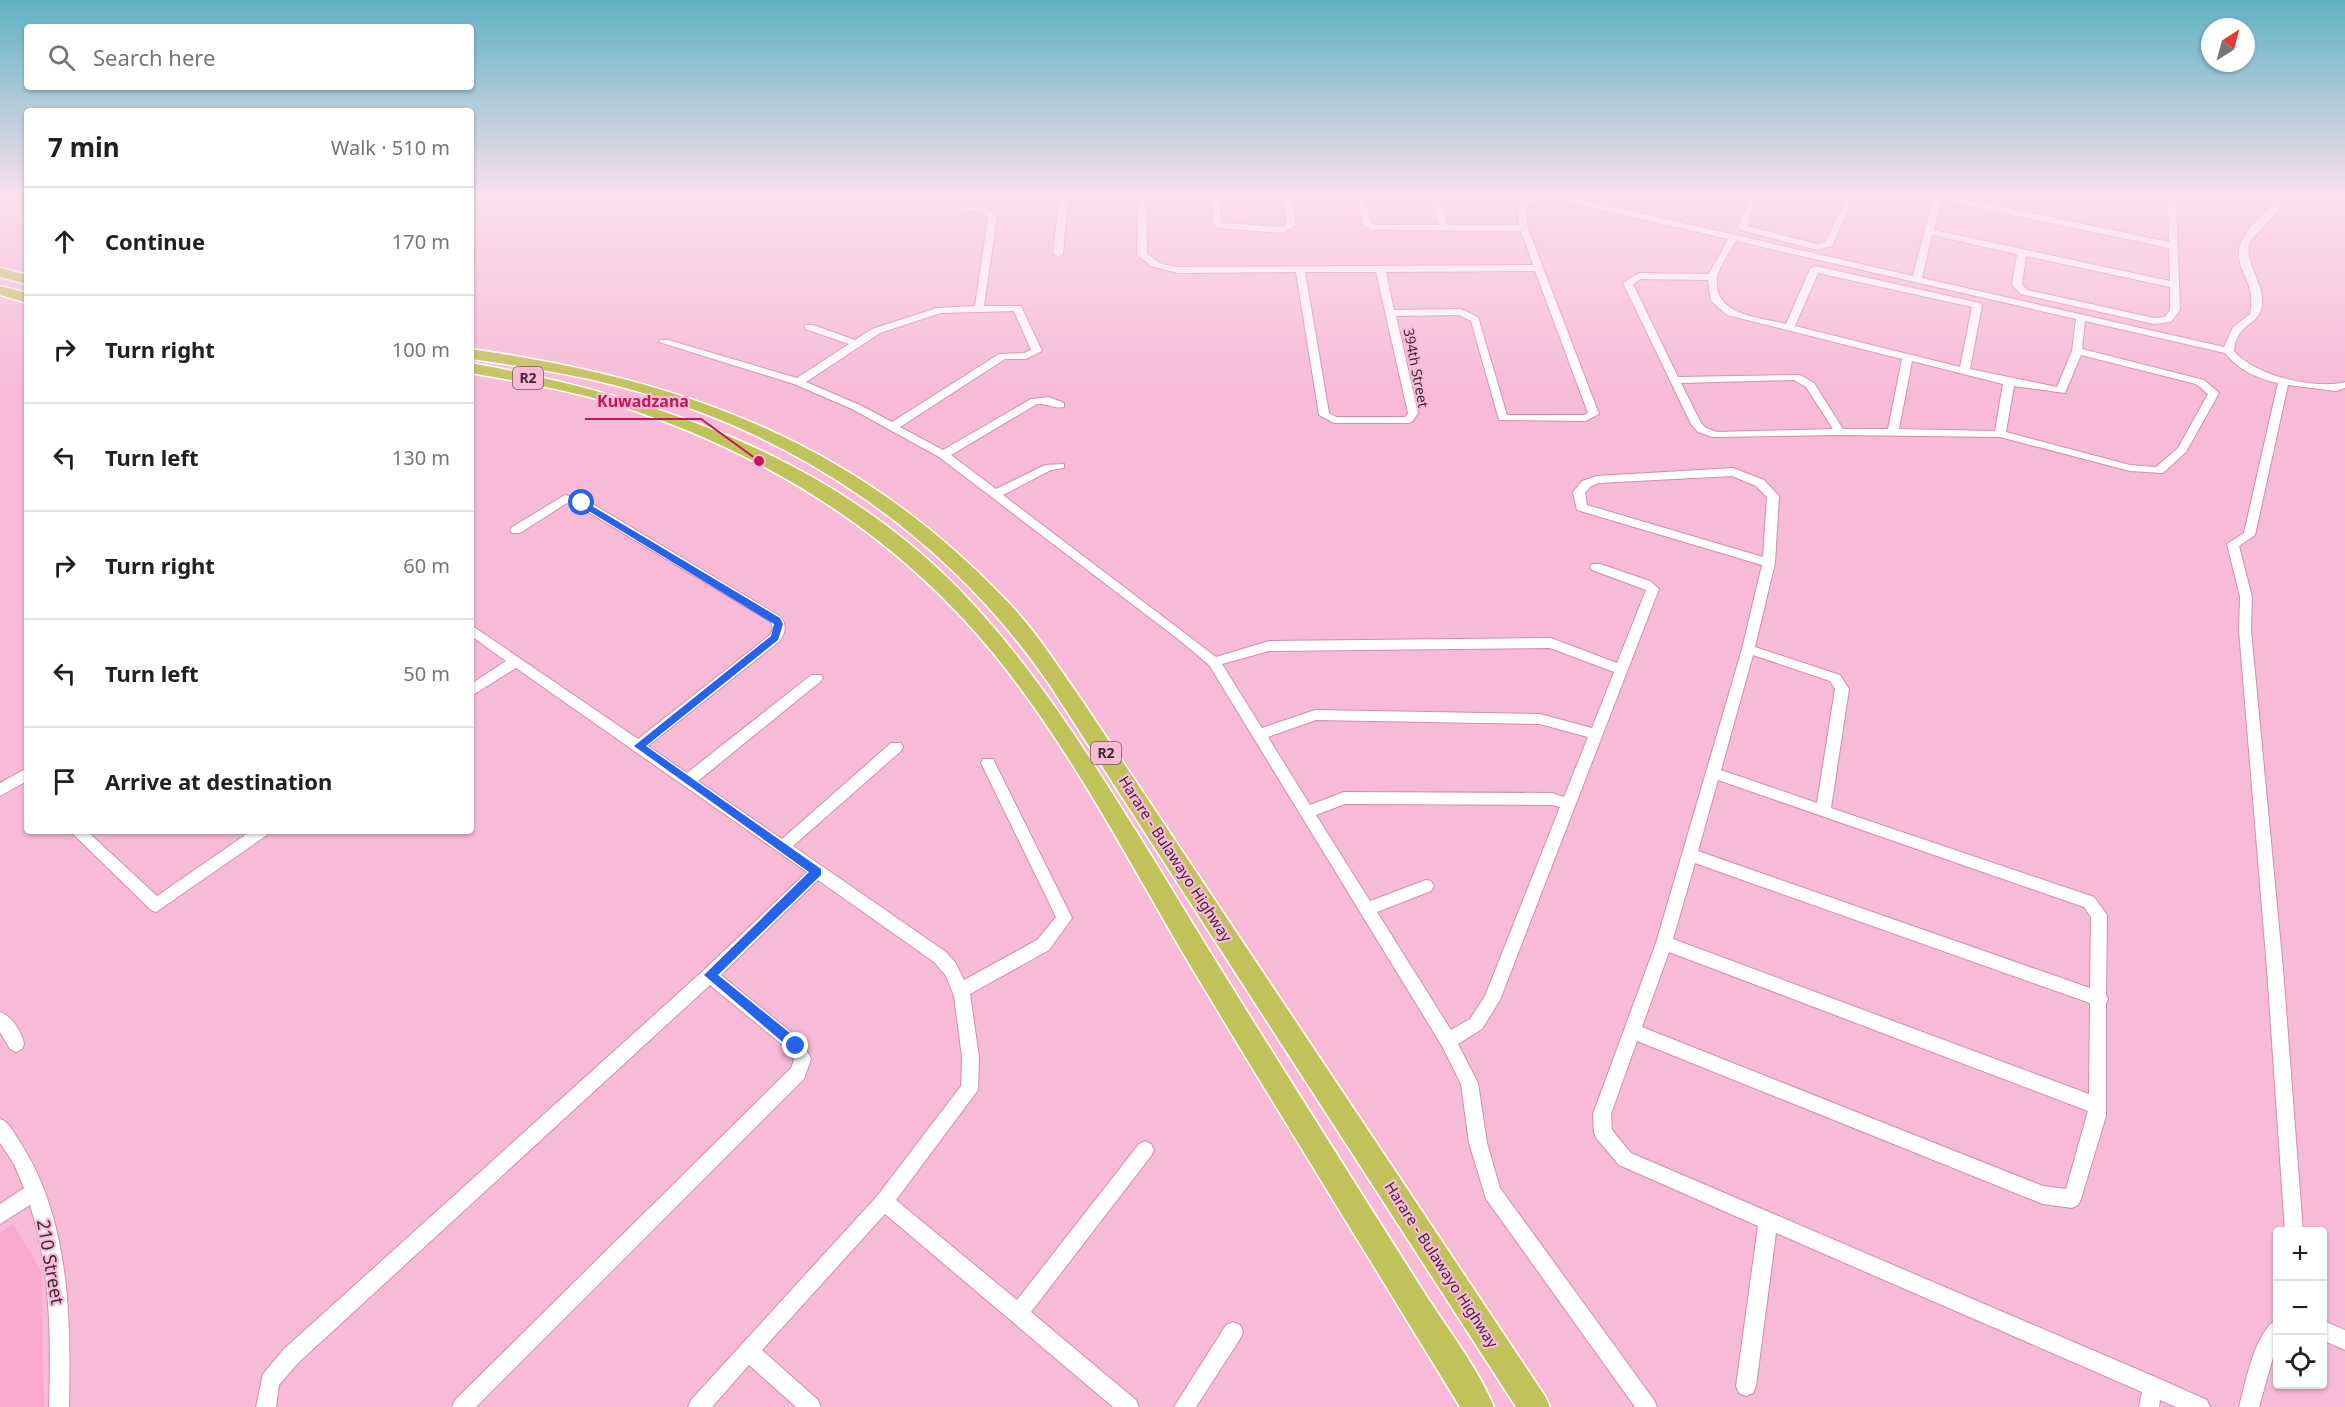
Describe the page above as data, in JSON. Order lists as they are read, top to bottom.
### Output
{
  "streets": {
    "highway": ["R2", "Harare - Bulawayo Highway"],
    "street": ["394th Street", "210 Street"]
  },
  "places": ["Kuwadzana"],
  "north": "top right",
  "page": {
    "search": "Search here",
    "heading": ["7 min", "Walk · 510 m"],
    "list": [
      ["Continue", "170 m"],
      ["Turn right", "100 m"],
      ["Turn left", "130 m"],
      ["Turn right", "60 m"],
      ["Turn left", "50 m"],
      "Arrive at destination"
    ],
    "map_buttons": ["+", "−"]
  }
}
